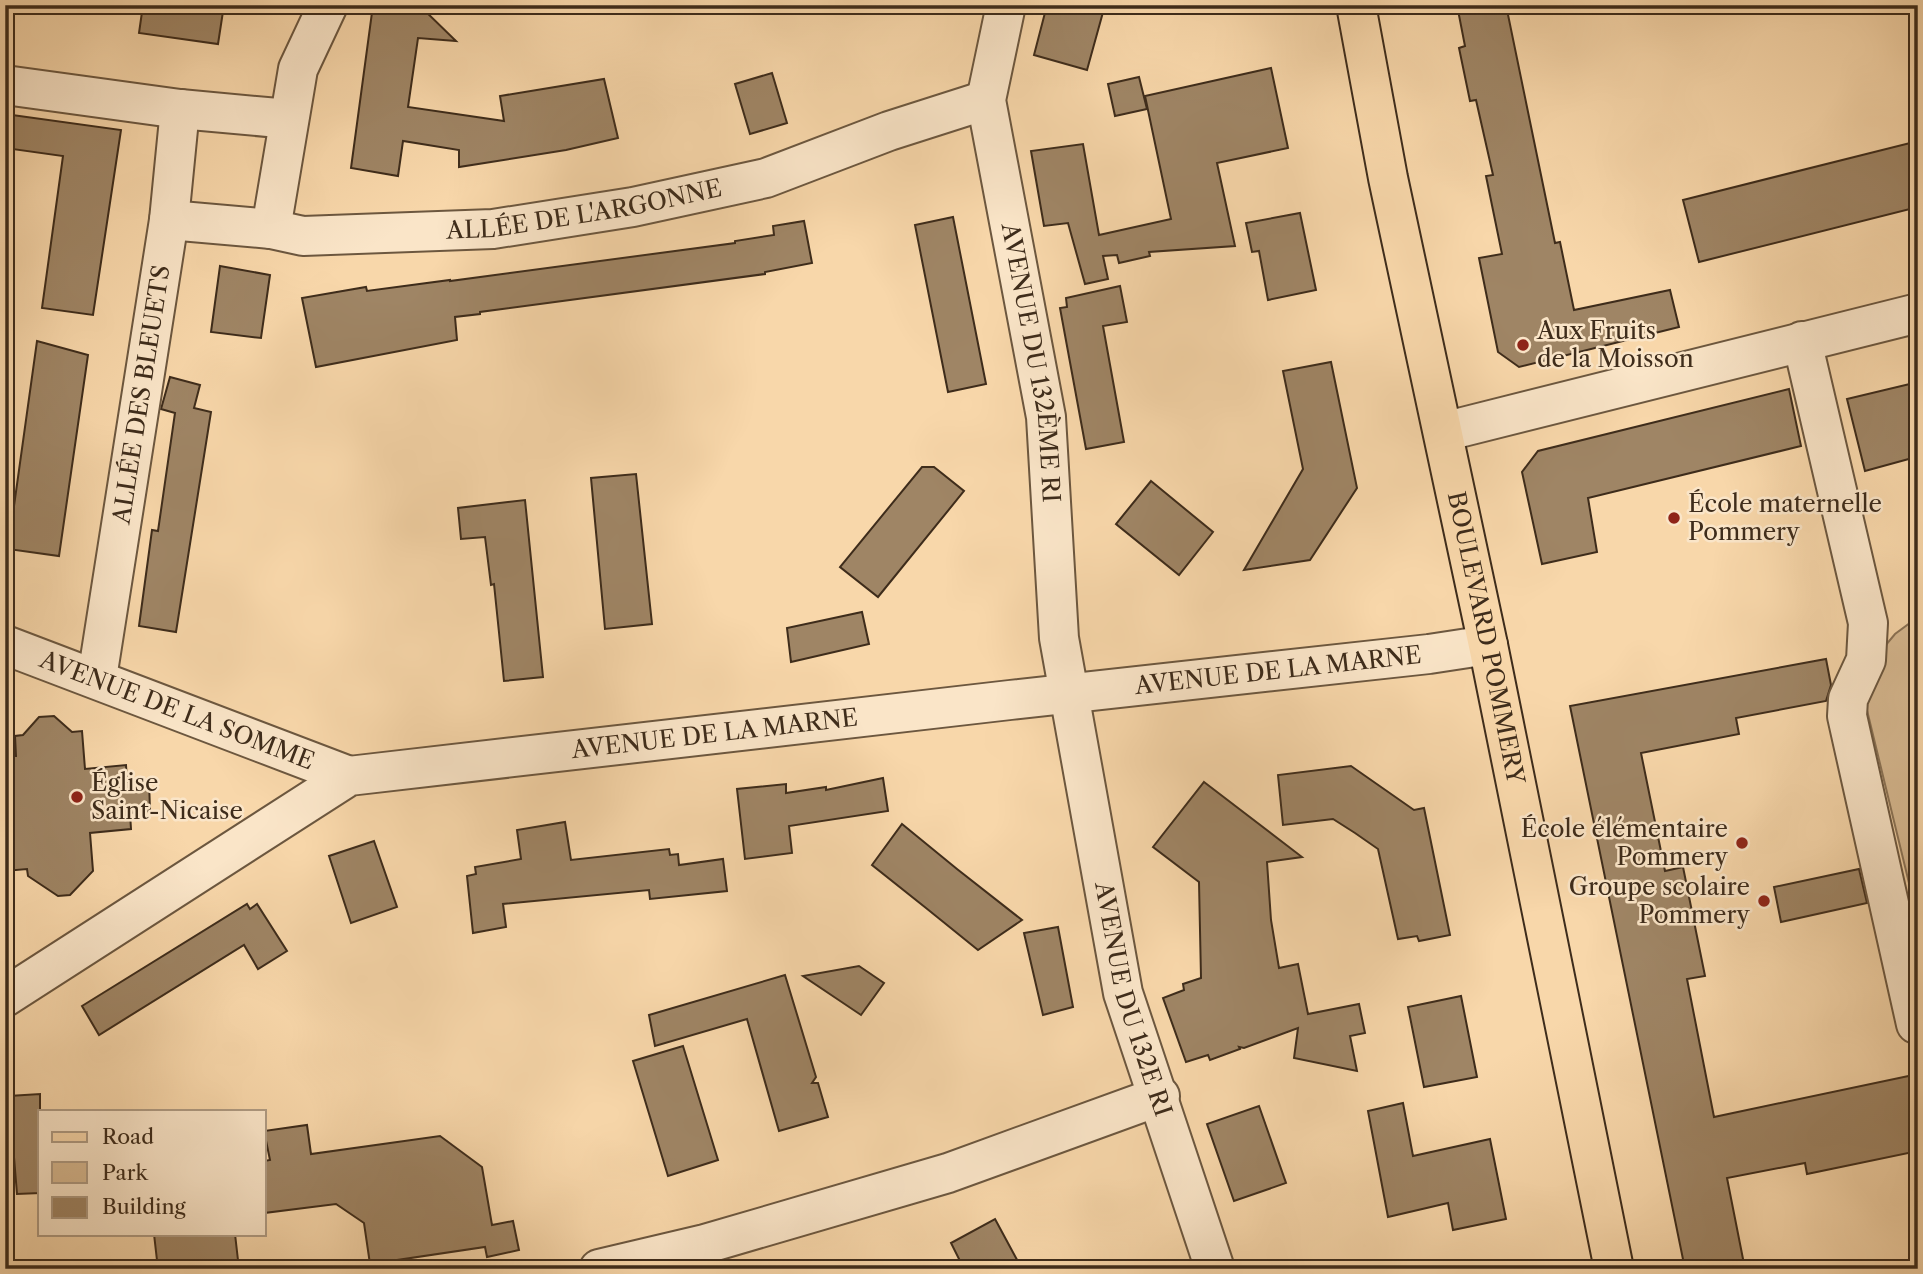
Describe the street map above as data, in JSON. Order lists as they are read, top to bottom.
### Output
{
  "streets": {
    "main road": ["BOULEVARD POMMERY"],
    "street": [
      "ALLÉE DE L'ARGONNE",
      "AVENUE DU 132ÈME RI",
      "ALLÉE DES BLEUETS",
      "AVENUE DE LA MARNE",
      "AVENUE DE LA SOMME",
      "AVENUE DU 132E RI"
    ]
  },
  "crossings": [
    ["ALLÉE DE L'ARGONNE", "AVENUE DU 132ÈME RI"],
    ["ALLÉE DE L'ARGONNE", "ALLÉE DES BLEUETS"],
    ["AVENUE DU 132ÈME RI", "AVENUE DE LA MARNE"],
    ["AVENUE DU 132ÈME RI", "AVENUE DU 132E RI"],
    ["ALLÉE DES BLEUETS", "AVENUE DE LA SOMME"],
    ["BOULEVARD POMMERY", "AVENUE DE LA MARNE"],
    ["AVENUE DE LA MARNE", "AVENUE DE LA SOMME"],
    ["AVENUE DE LA MARNE", "AVENUE DU 132E RI"]
  ],
  "places": [
    "Aux Fruits de la Moisson",
    "École maternelle Pommery",
    "Église Saint-Nicaise",
    "École élémentaire Pommery",
    "Groupe scolaire Pommery"
  ],
  "legend": ["Road", "Park", "Building"]
}
